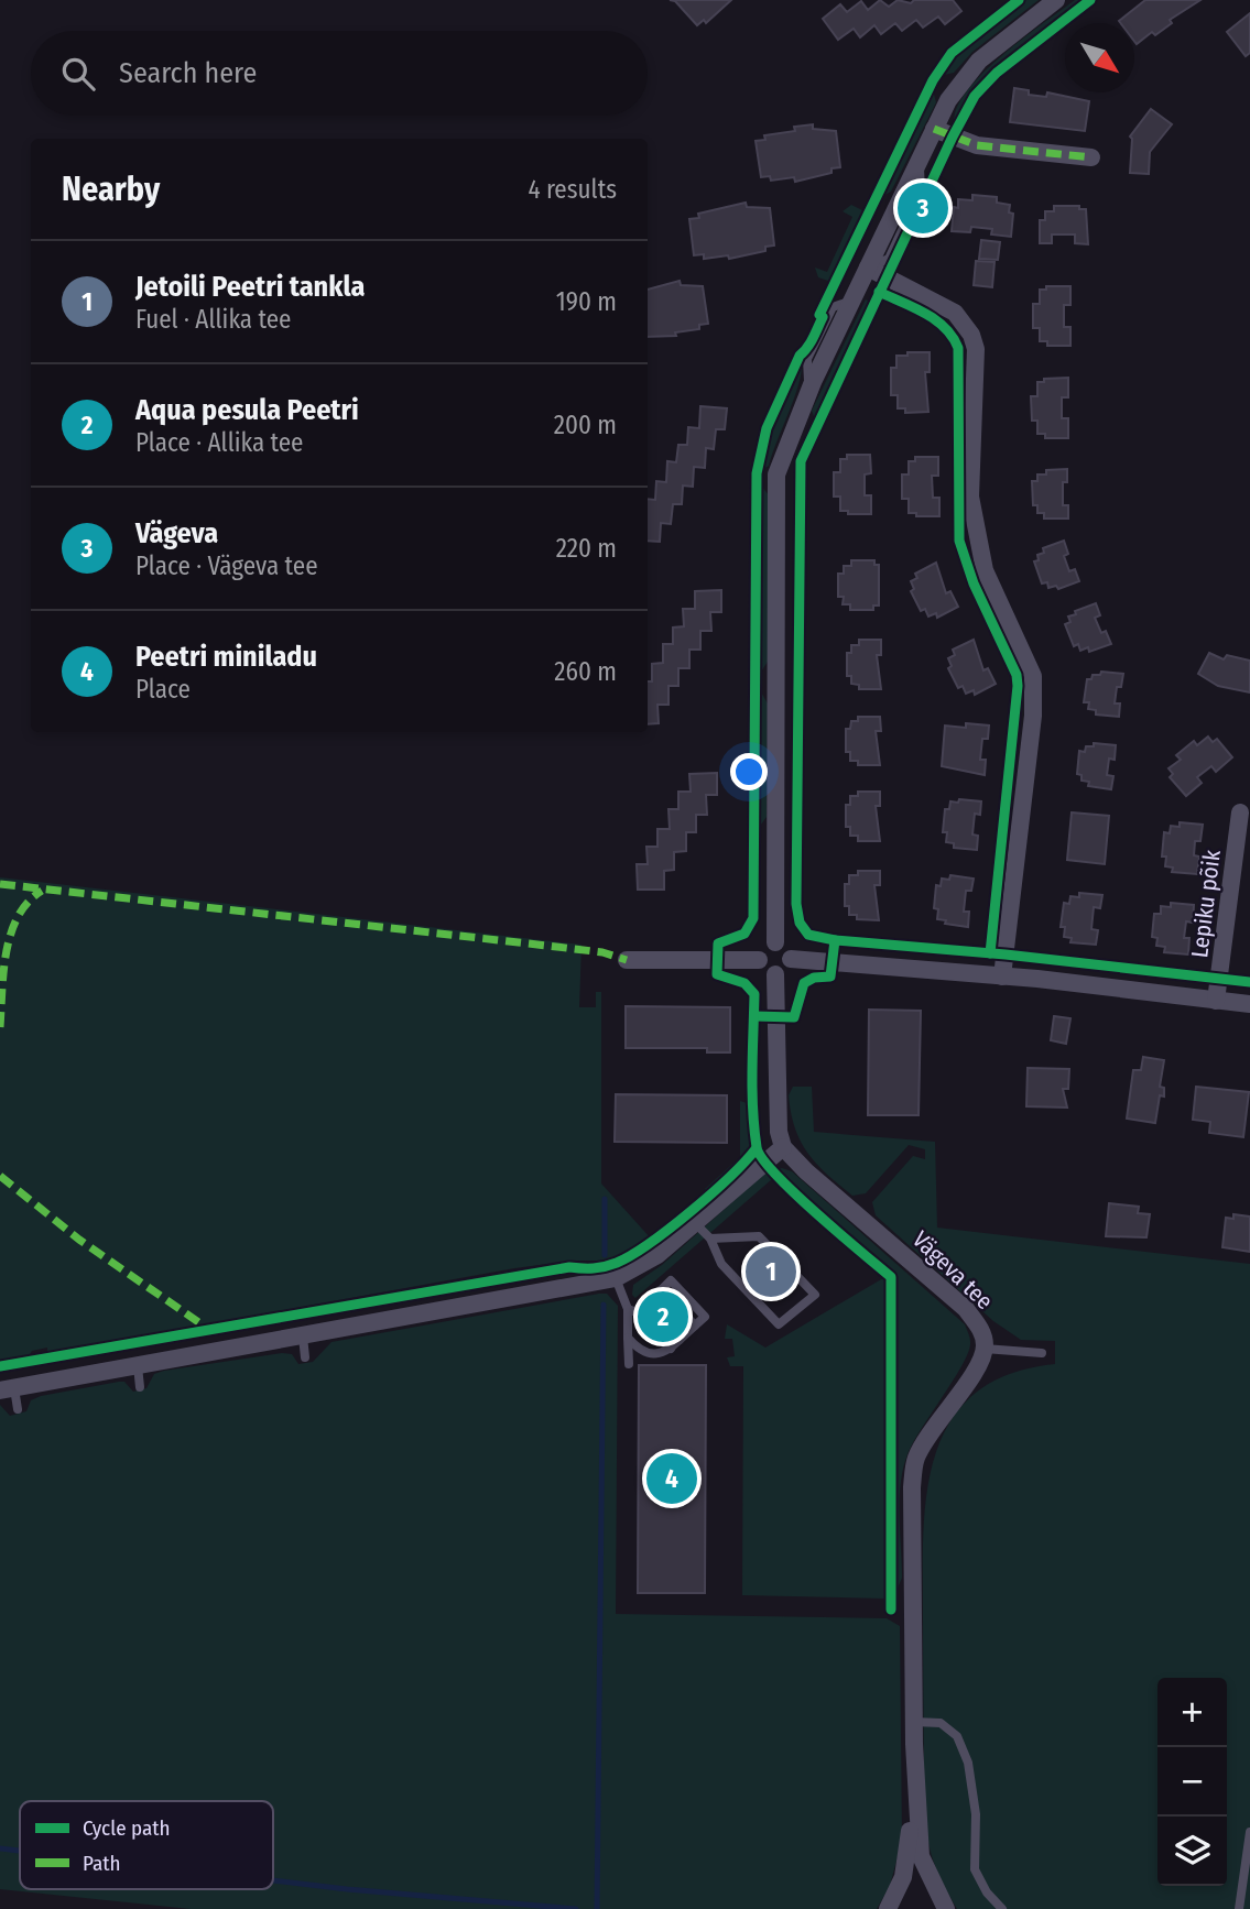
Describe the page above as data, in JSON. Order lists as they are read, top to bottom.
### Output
{
  "streets": {
    "street": ["Lepiku põik", "Vägeva tee"]
  },
  "legend": ["Cycle path", "Path"],
  "north": "bottom right",
  "page": {
    "search": "Search here",
    "heading": ["Nearby", "4 results"],
    "pins": [
      "3",
      "1",
      "2",
      "4"
    ],
    "list": [
      {
        "mark": "1",
        "name": "Jetoili Peetri tankla",
        "note": "Fuel · Allika tee",
        "value": "190 m"
      },
      {
        "mark": "2",
        "name": "Aqua pesula Peetri",
        "note": "Place · Allika tee",
        "value": "200 m"
      },
      {
        "mark": "3",
        "name": "Vägeva",
        "note": "Place · Vägeva tee",
        "value": "220 m"
      },
      {
        "mark": "4",
        "name": "Peetri miniladu",
        "note": "Place",
        "value": "260 m"
      }
    ],
    "map_buttons": ["+", "−"]
  }
}
